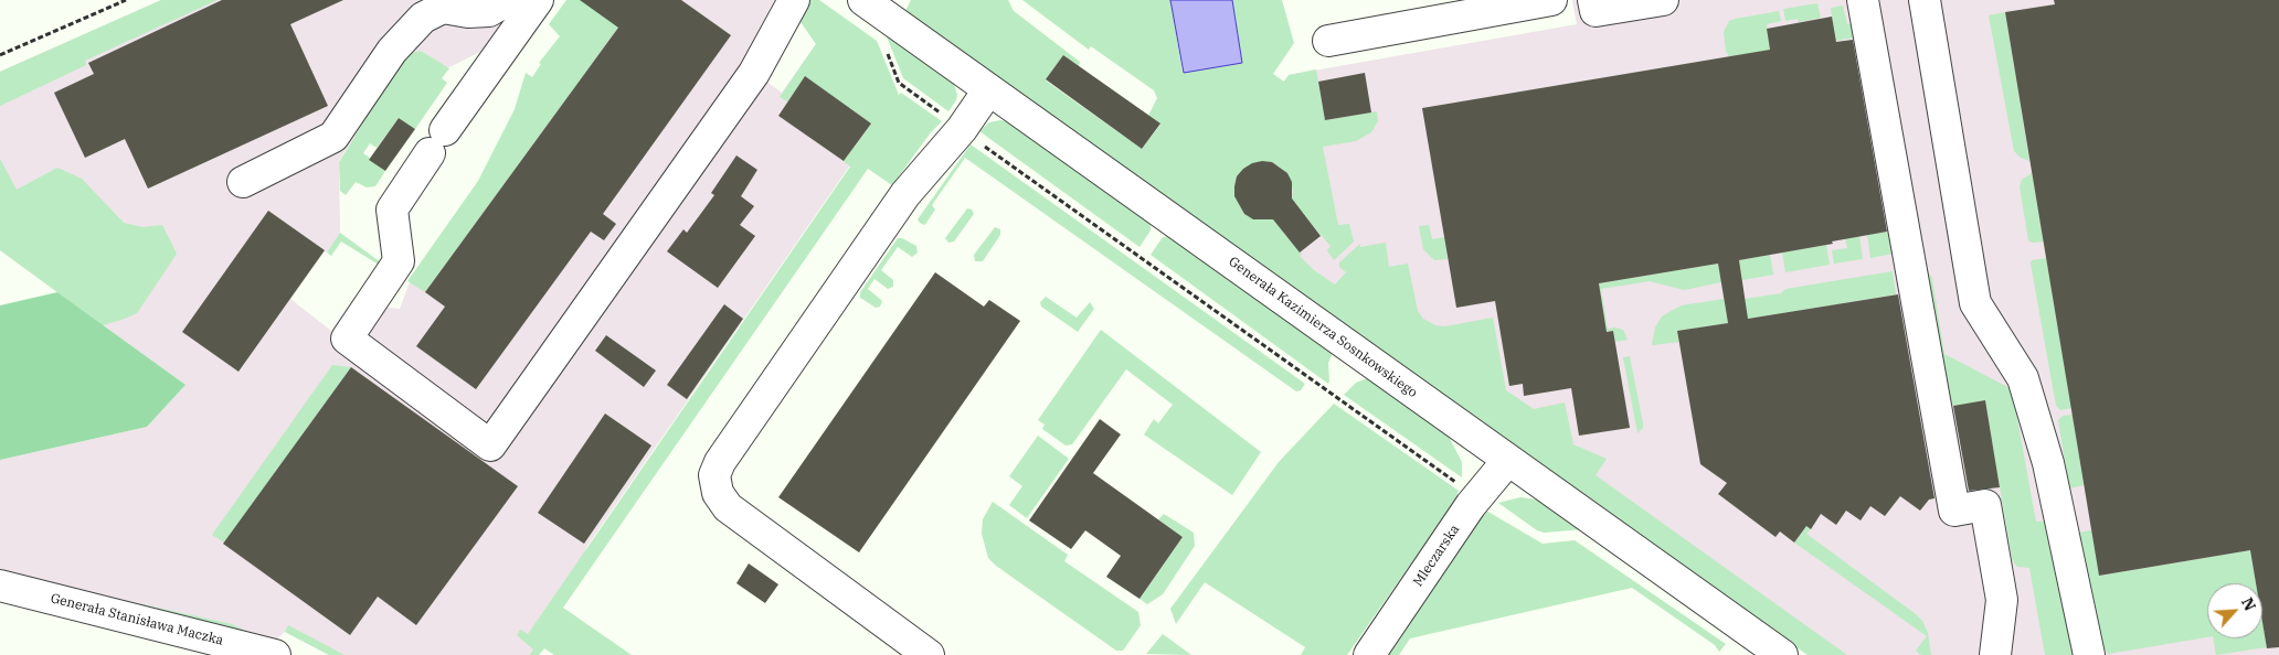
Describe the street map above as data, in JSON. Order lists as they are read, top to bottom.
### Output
{
  "streets": {
    "street": ["Generała Kazimierza Sosnkowskiego", "Mleczarska", "Generała Stanisława Maczka"]
  },
  "crossings": [
    ["Generała Kazimierza Sosnkowskiego", "Mleczarska"]
  ],
  "north": "top right"
}
